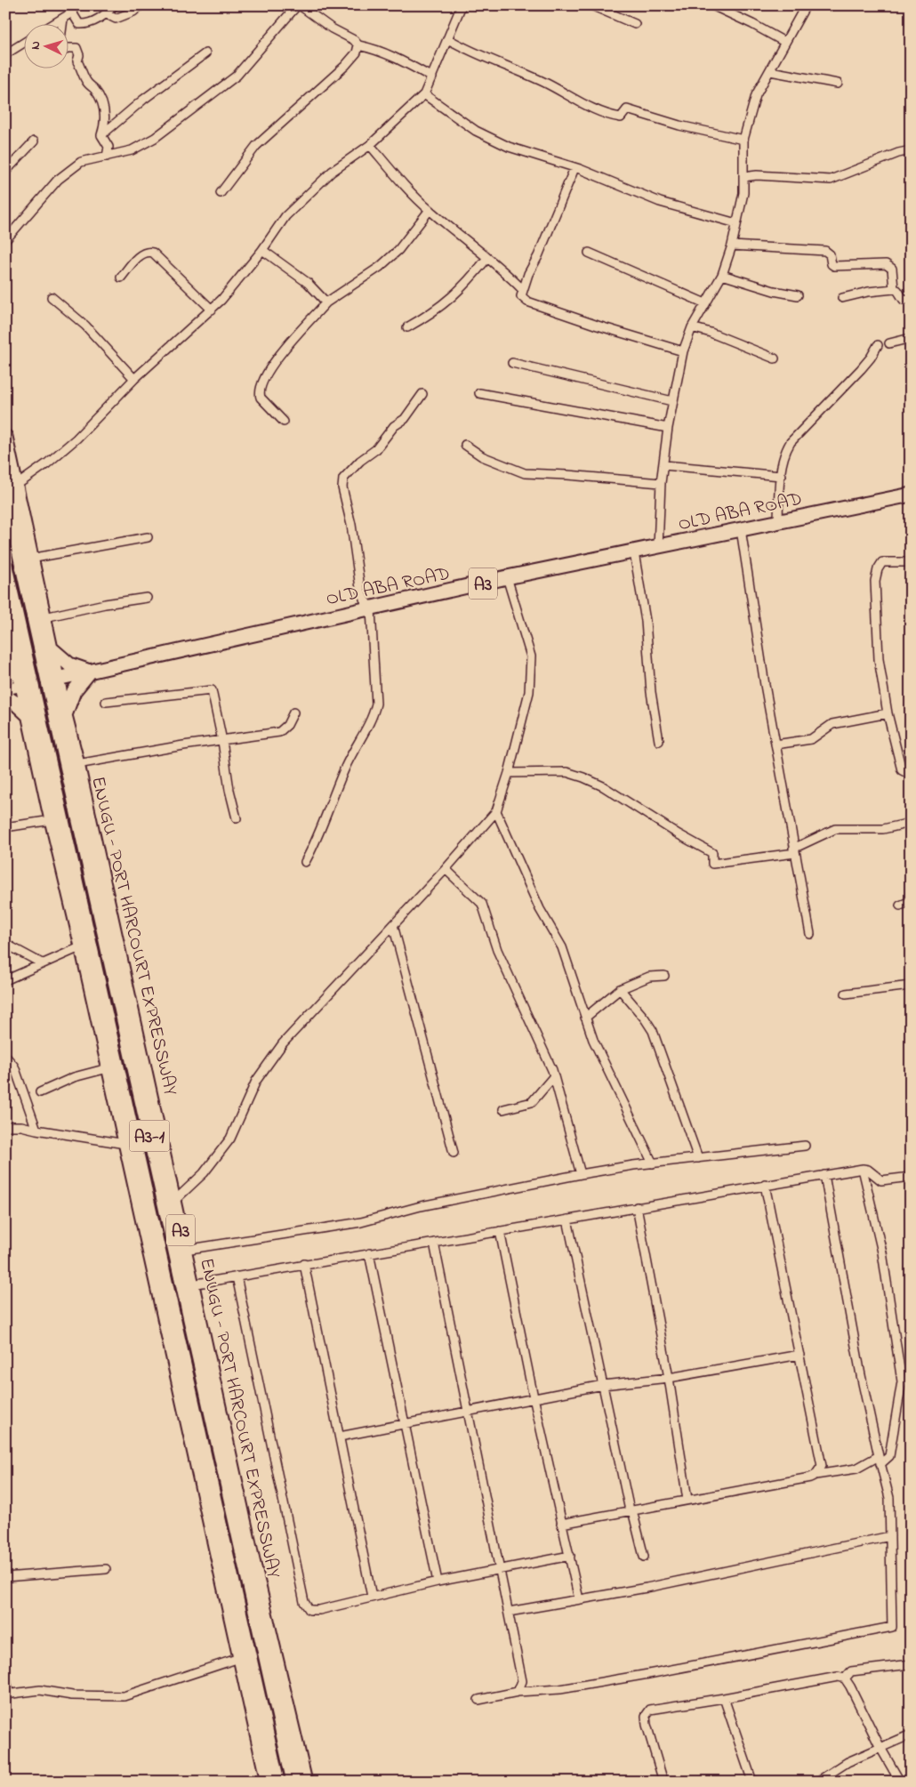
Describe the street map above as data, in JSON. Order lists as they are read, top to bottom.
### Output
{
  "streets": {
    "main road": [
      "OLD ABA ROAD",
      "A3",
      "ENUGU - PORT HARCOURT EXPRESSWAY",
      "A3-1"
    ]
  },
  "crossings": [
    ["OLD ABA ROAD", "ENUGU - PORT HARCOURT EXPRESSWAY"]
  ],
  "north": "left"
}
